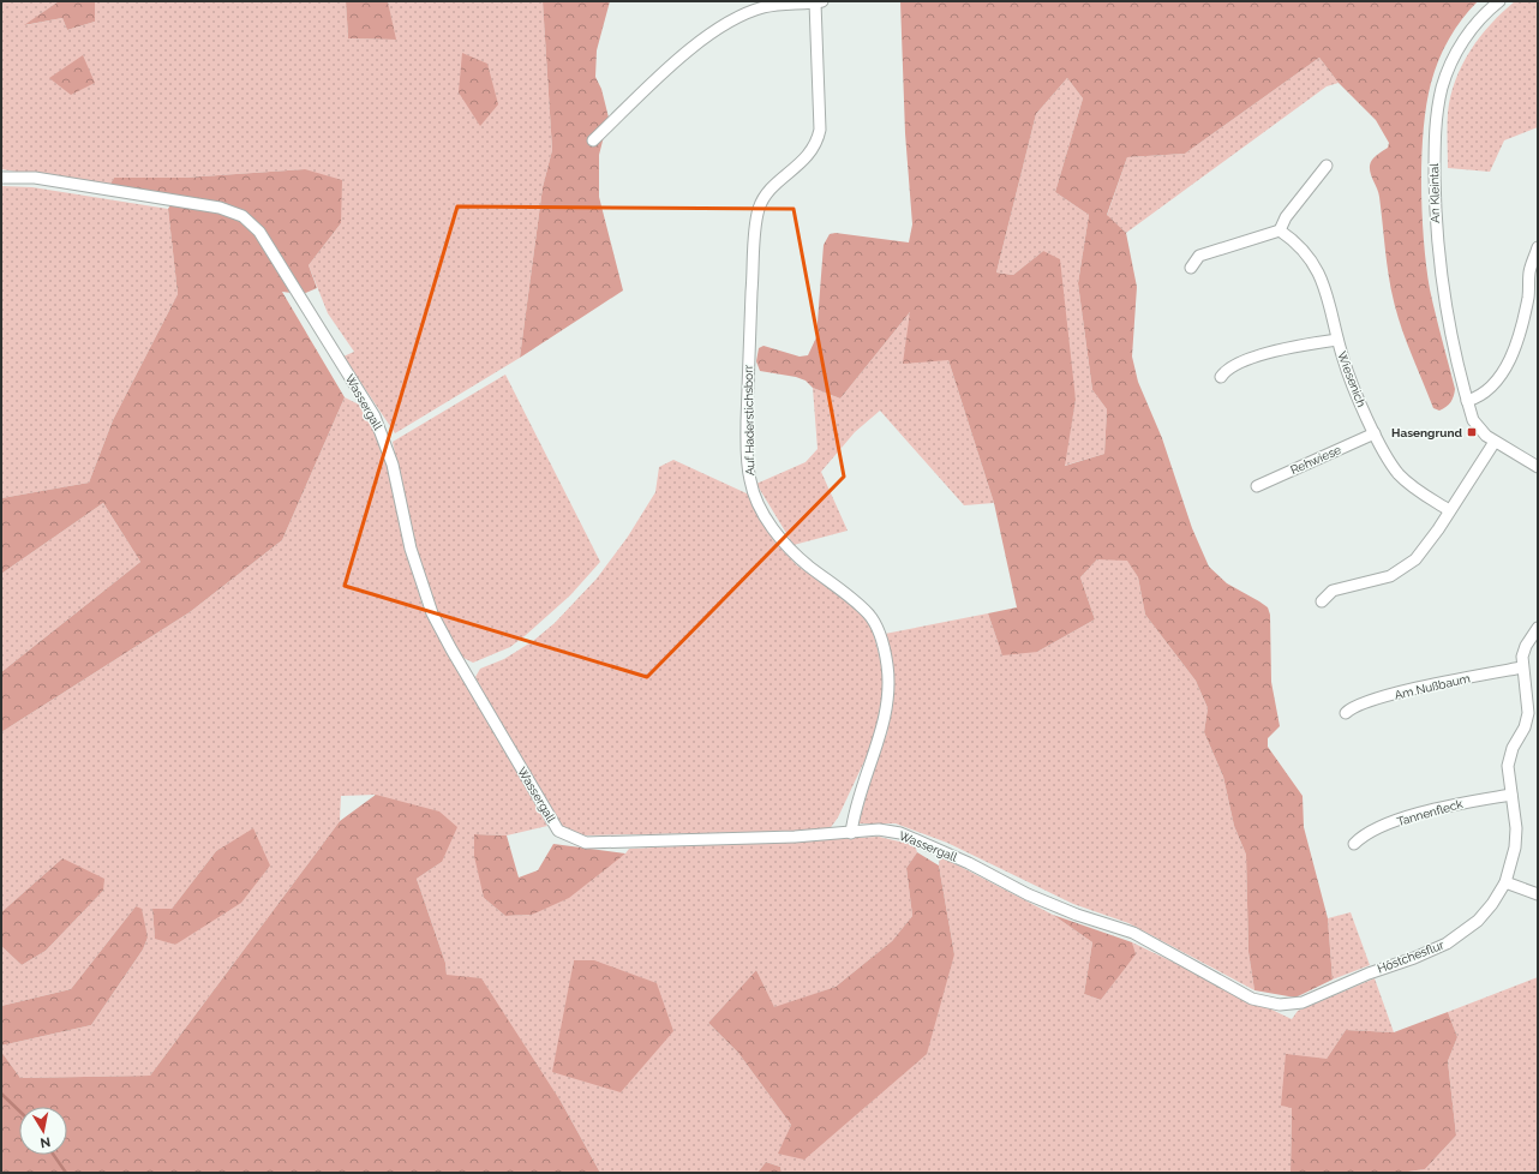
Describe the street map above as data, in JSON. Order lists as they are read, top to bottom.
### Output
{
  "streets": {
    "street": [
      "An Kleintal",
      "Wiesenich",
      "Wassergall",
      "Auf Haderstichsborr",
      "Rehwiese",
      "Am Nußbaum",
      "Tannenfleck",
      "Höstchesflur"
    ]
  },
  "crossings": [
    ["Wiesenich", "Rehwiese"],
    ["Wassergall", "Auf Haderstichsborr"],
    ["Wassergall", "Höstchesflur"],
    ["Am Nußbaum", "Höstchesflur"],
    ["Tannenfleck", "Höstchesflur"]
  ],
  "places": {
    "transit": ["Hasengrund"]
  },
  "north": "bottom"
}
